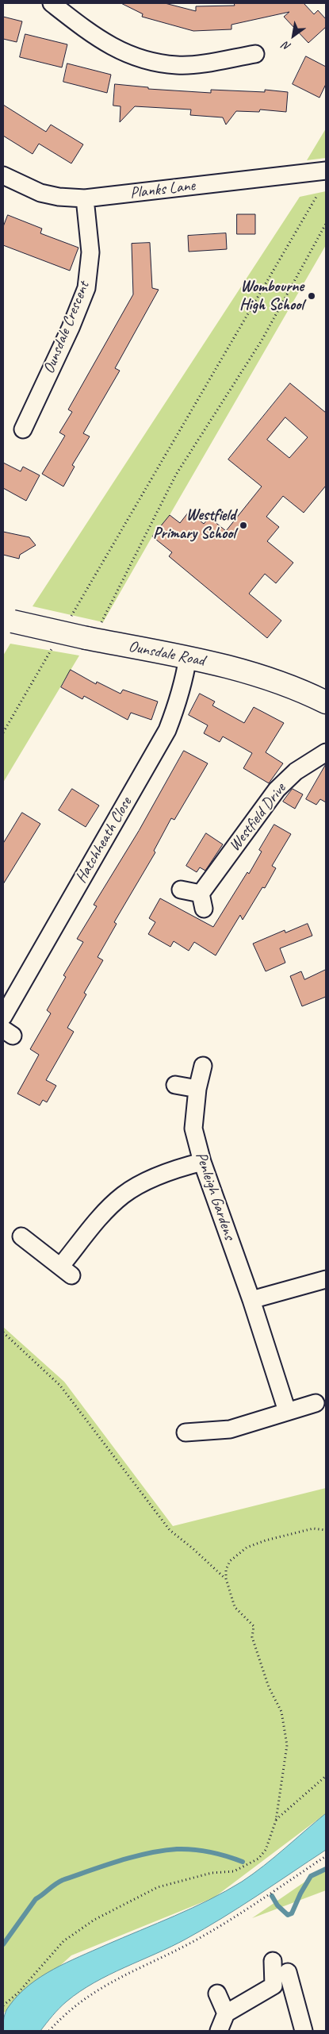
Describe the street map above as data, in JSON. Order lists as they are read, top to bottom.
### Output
{
  "streets": {
    "street": [
      "Planks Lane",
      "Ounsdale Crescent",
      "Ounsdale Road",
      "Westfield Drive",
      "Hatchheath Close",
      "Penleigh Gardens"
    ]
  },
  "crossings": [
    ["Planks Lane", "Ounsdale Crescent"],
    ["Ounsdale Road", "Hatchheath Close"]
  ],
  "places": ["Wombourne High School", "Westfield Primary School"],
  "north": "bottom left"
}
